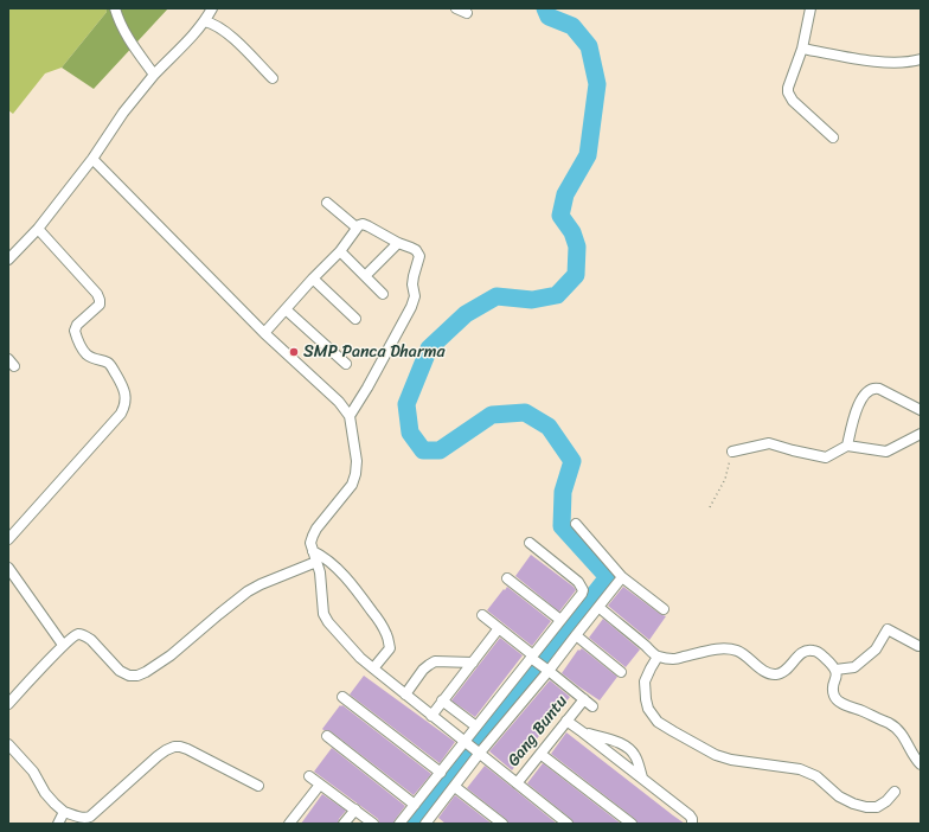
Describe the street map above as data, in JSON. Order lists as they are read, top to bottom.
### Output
{
  "streets": {
    "street": ["Gang Buntu"]
  },
  "places": ["SMP Panca Dharma"]
}
